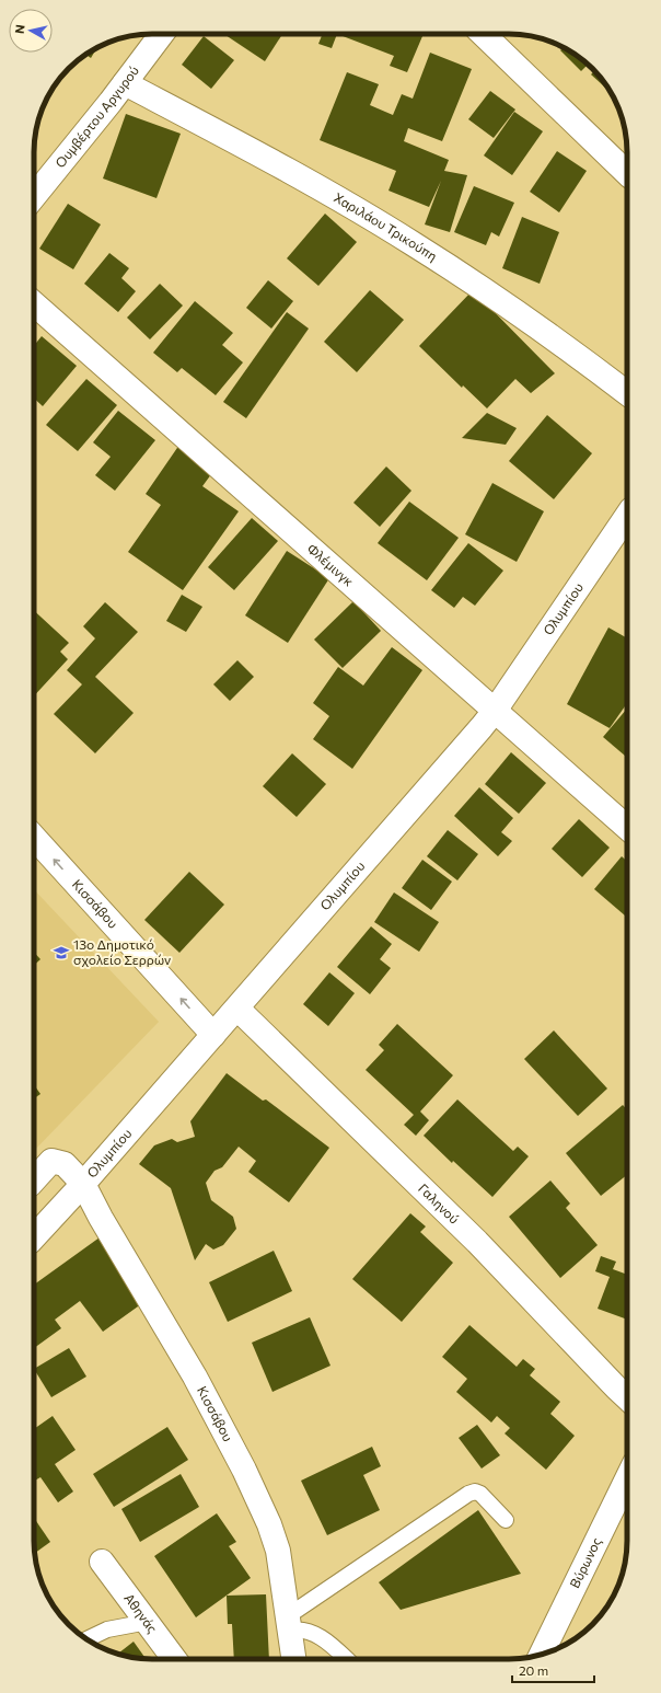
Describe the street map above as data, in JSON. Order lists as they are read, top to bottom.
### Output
{
  "streets": {
    "street": [
      "Ουμβέρτου Αργυρού",
      "Χαριλάου Τρικούπη",
      "Φλέμινγκ",
      "Ολυμπίου",
      "Κισσάβου",
      "Γαληνού",
      "Βύρωνος",
      "Αθηνάς"
    ]
  },
  "crossings": [
    ["Ουμβέρτου Αργυρού", "Χαριλάου Τρικούπη"],
    ["Φλέμινγκ", "Ολυμπίου"],
    ["Ολυμπίου", "Κισσάβου"],
    ["Ολυμπίου", "Γαληνού"]
  ],
  "places": {
    "school or university": ["13ο Δημοτικό σχολείο Σερρών"]
  },
  "scale_bar": "20 m",
  "north": "left"
}
